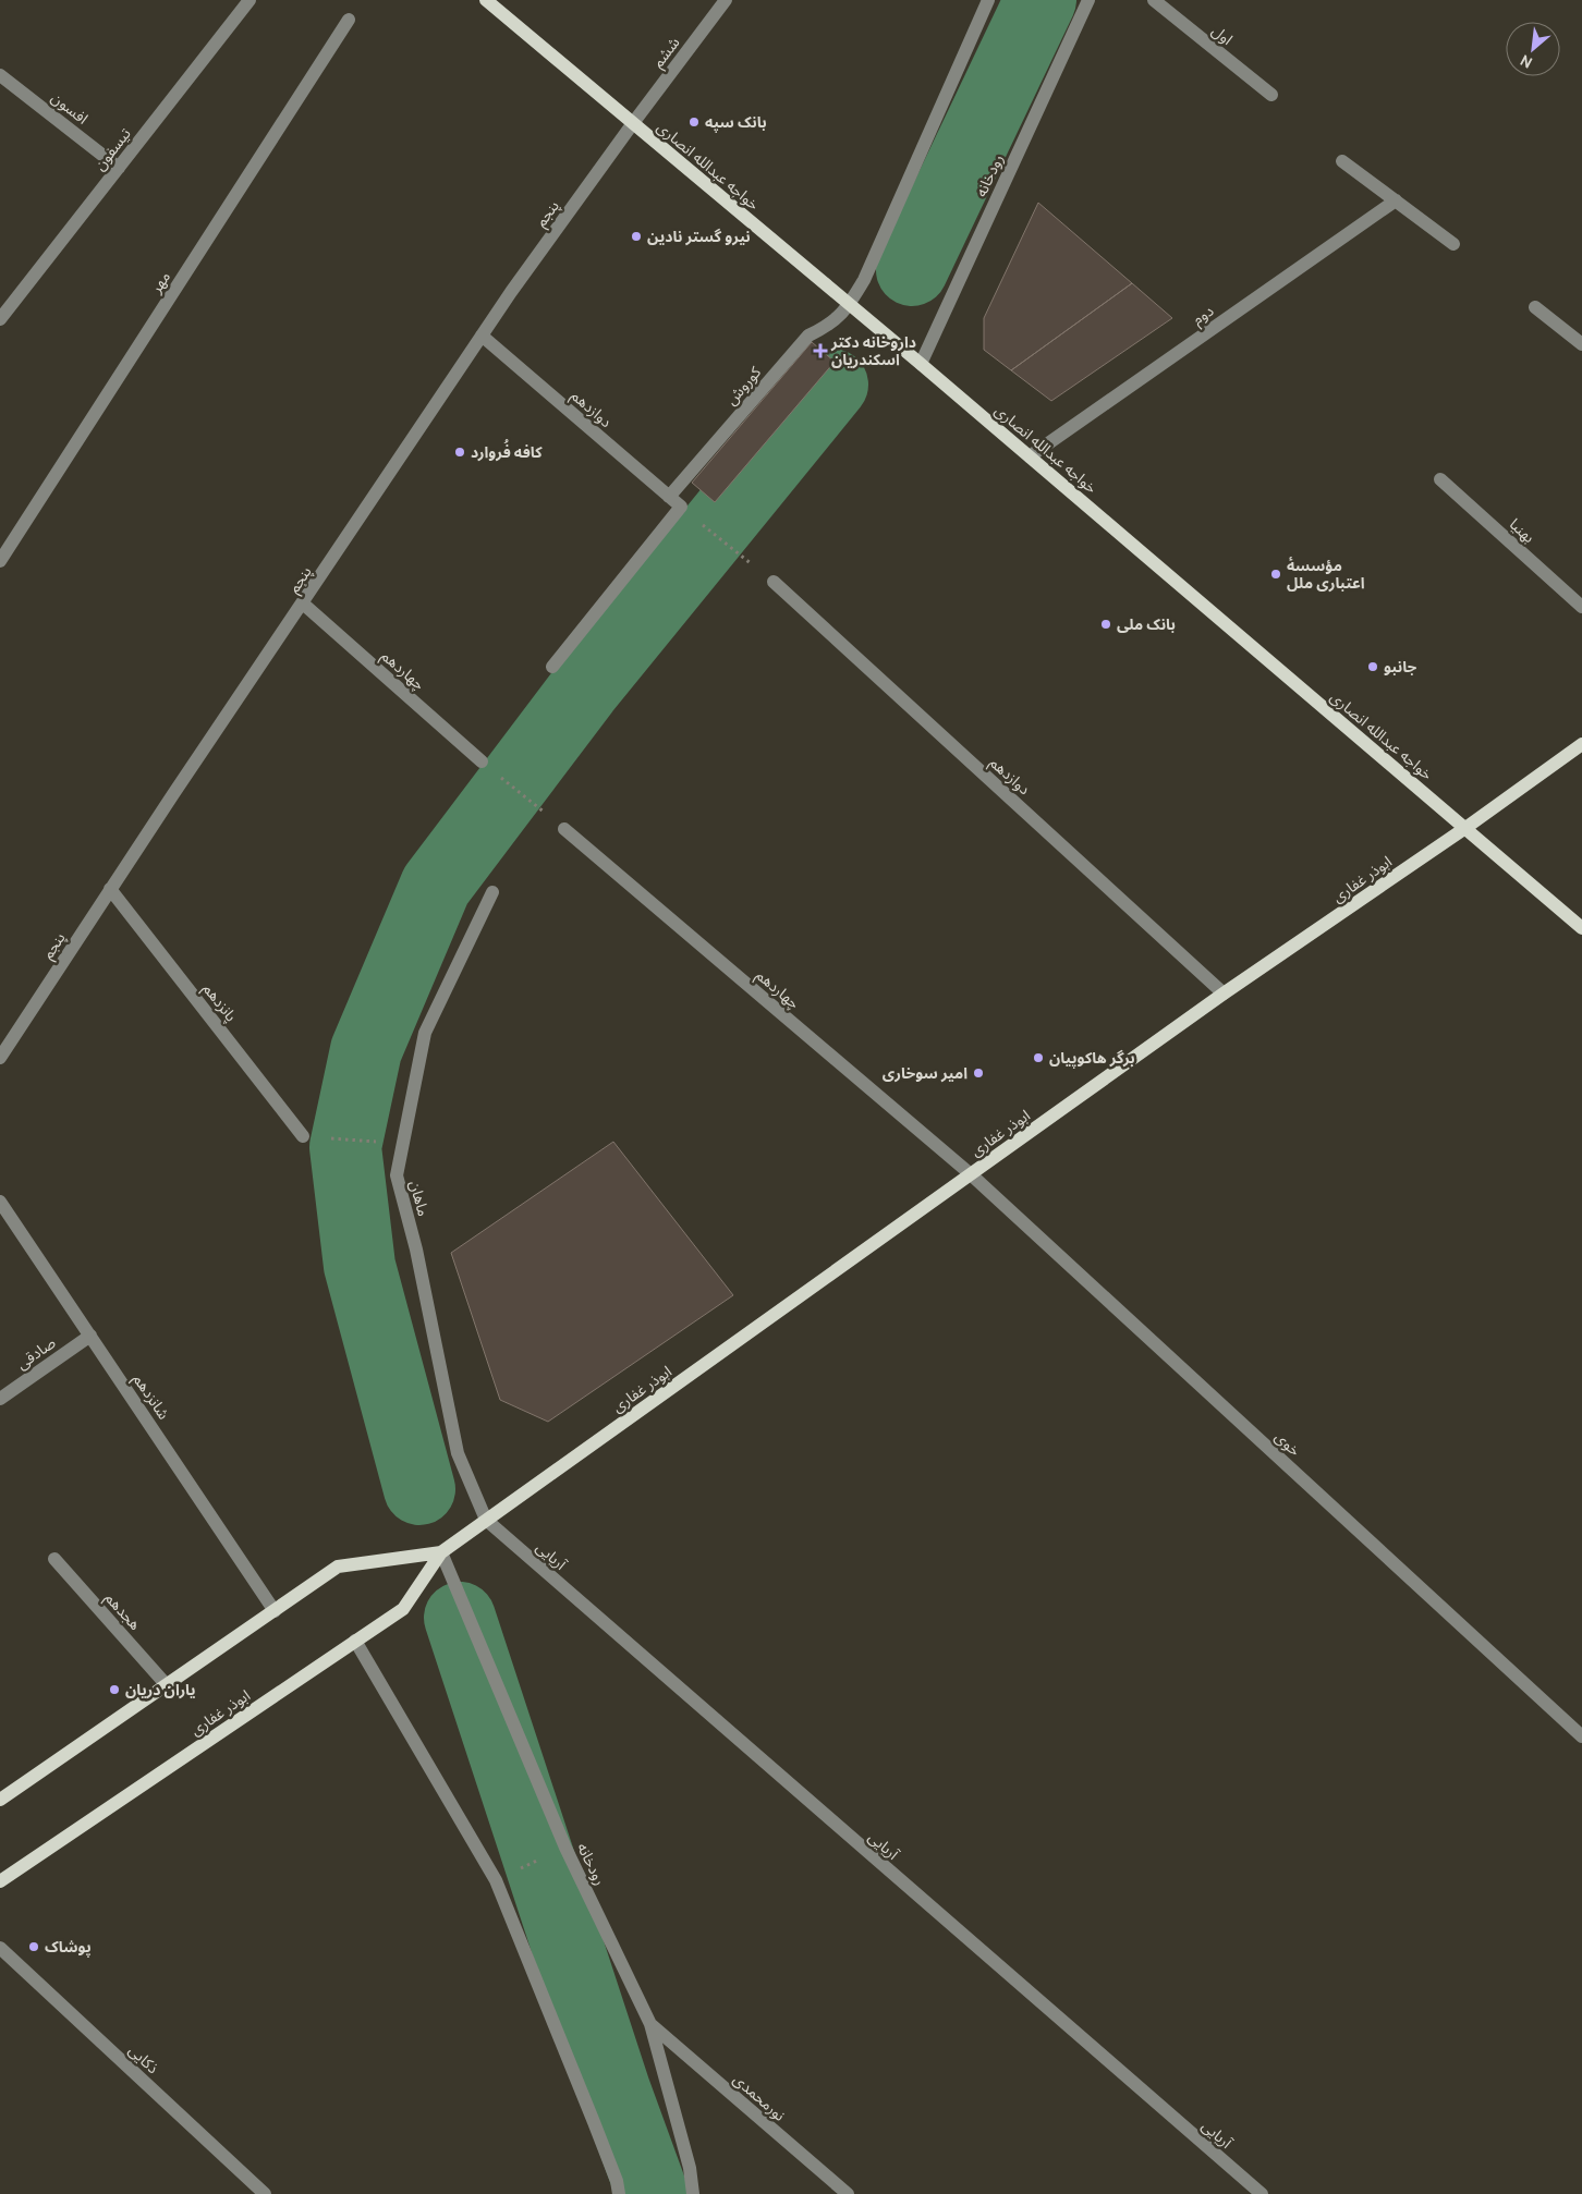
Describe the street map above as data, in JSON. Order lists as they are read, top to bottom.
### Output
{
  "streets": {
    "main road": ["خواجه عبدالله انصاری", "ابوذر غفاری"],
    "street": [
      "اول",
      "ششم",
      "افسون",
      "تیسفون",
      "رودخانه",
      "پنجم",
      "مهر",
      "دوم",
      "کوروش",
      "دوازدهم",
      "بهنیا",
      "چهاردهم",
      "پانزدهم",
      "ماهان",
      "صادقی",
      "شانزدهم",
      "خوی",
      "آریایی",
      "هجدهم",
      "ذکایی",
      "نورمحمدی"
    ]
  },
  "crossings": [
    ["ششم", "خواجه عبدالله انصاری"],
    ["ششم", "پنجم"],
    ["افسون", "تیسفون"],
    ["خواجه عبدالله انصاری", "رودخانه"],
    ["خواجه عبدالله انصاری", "پنجم"],
    ["خواجه عبدالله انصاری", "دوم"],
    ["خواجه عبدالله انصاری", "کوروش"],
    ["خواجه عبدالله انصاری", "ابوذر غفاری"],
    ["رودخانه", "ابوذر غفاری"],
    ["رودخانه", "نورمحمدی"],
    ["پنجم", "دوازدهم"],
    ["پنجم", "چهاردهم"],
    ["پنجم", "پانزدهم"],
    ["کوروش", "دوازدهم"],
    ["دوازدهم", "ابوذر غفاری"],
    ["چهاردهم", "ابوذر غفاری"],
    ["چهاردهم", "خوی"],
    ["ابوذر غفاری", "ماهان"],
    ["ابوذر غفاری", "شانزدهم"],
    ["ابوذر غفاری", "خوی"],
    ["ابوذر غفاری", "آریایی"],
    ["ابوذر غفاری", "هجدهم"],
    ["ماهان", "آریایی"],
    ["صادقی", "شانزدهم"]
  ],
  "places": {
    "other": [
      "بانک سپه",
      "نیرو گستر نادین",
      "کافه فُروارد",
      "مؤسسهٔ اعتباری ملل",
      "بانک ملی",
      "جانبو",
      "برگر هاکوپیان",
      "امیر سوخاری",
      "یاران دریان",
      "پوشاک"
    ],
    "health": ["داروخانه دکتر اسکندریان"]
  },
  "north": "bottom left"
}
